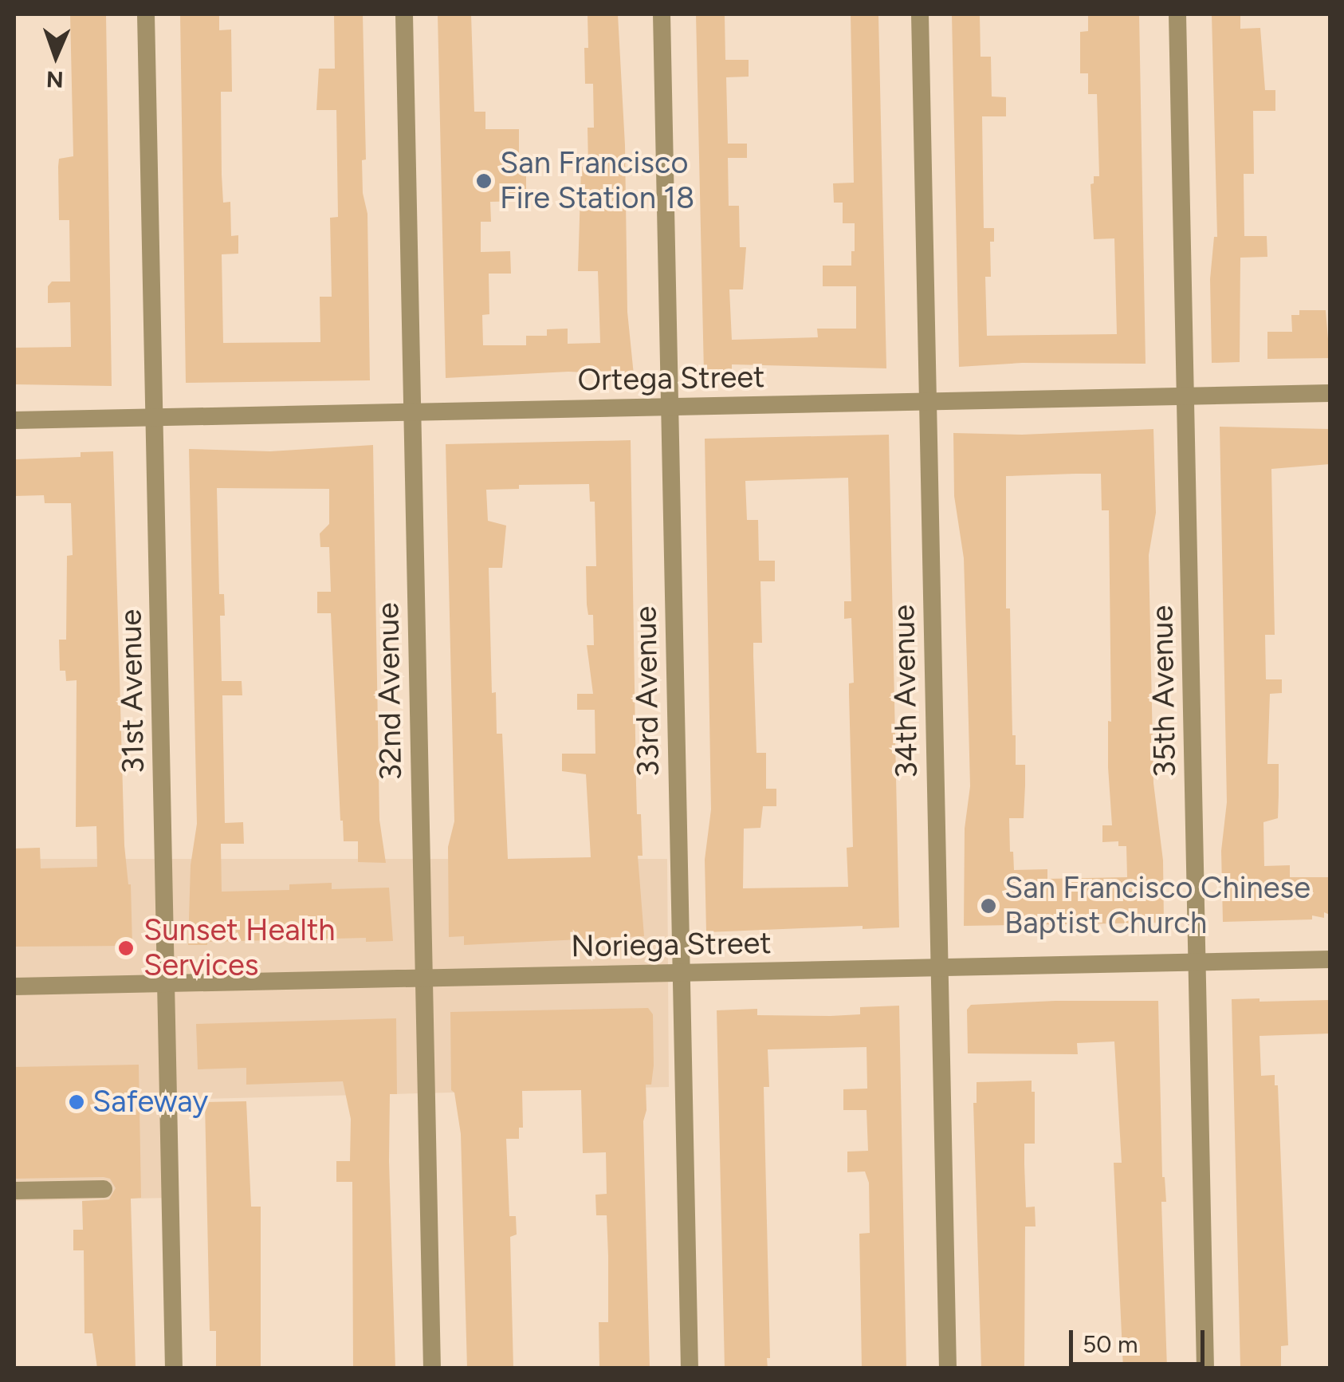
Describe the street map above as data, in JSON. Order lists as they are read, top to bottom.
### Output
{
  "streets": {
    "street": [
      "Ortega Street",
      "31st Avenue",
      "32nd Avenue",
      "33rd Avenue",
      "34th Avenue",
      "35th Avenue",
      "Noriega Street"
    ]
  },
  "crossings": [
    ["Ortega Street", "31st Avenue"],
    ["Ortega Street", "32nd Avenue"],
    ["Ortega Street", "33rd Avenue"],
    ["Ortega Street", "34th Avenue"],
    ["Ortega Street", "35th Avenue"],
    ["31st Avenue", "Noriega Street"],
    ["32nd Avenue", "Noriega Street"],
    ["33rd Avenue", "Noriega Street"],
    ["34th Avenue", "Noriega Street"],
    ["35th Avenue", "Noriega Street"]
  ],
  "places": [
    "San Francisco Fire Station 18",
    "San Francisco Chinese Baptist Church",
    "Sunset Health Services",
    "Safeway"
  ],
  "scale_bar": "50 m",
  "north": "bottom"
}
